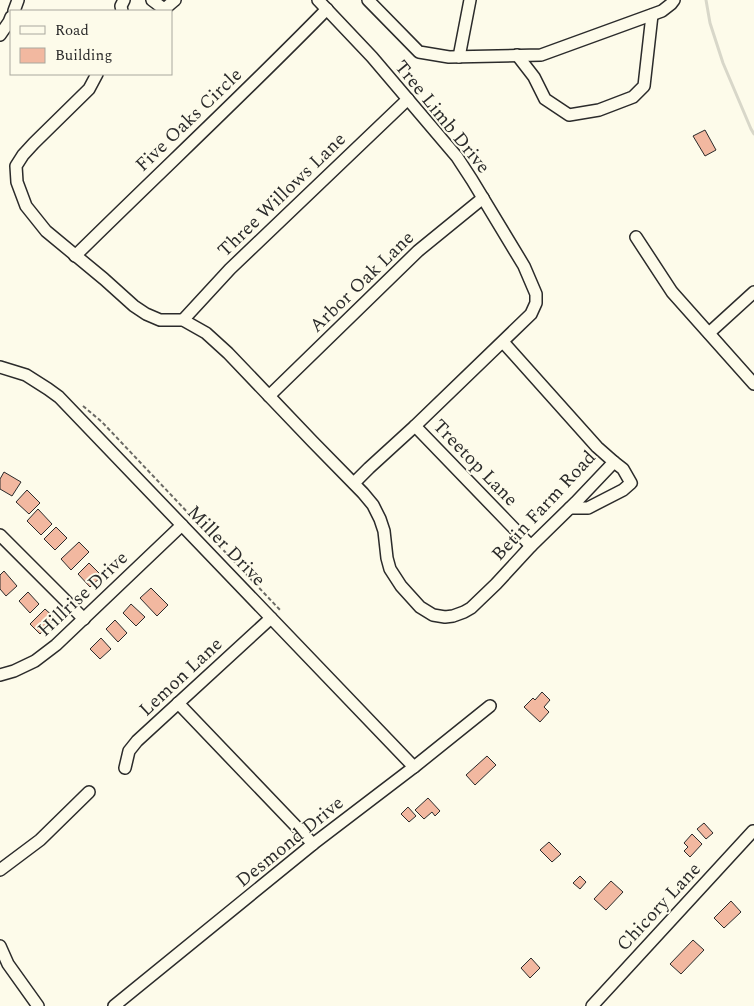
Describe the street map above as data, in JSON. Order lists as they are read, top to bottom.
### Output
{
  "streets": {
    "street": [
      "Tree Limb Drive",
      "Five Oaks Circle",
      "Three Willows Lane",
      "Arbor Oak Lane",
      "Treetop Lane",
      "Betin Farm Road",
      "Miller Drive",
      "Hillrise Drive",
      "Lemon Lane",
      "Desmond Drive",
      "Chicory Lane"
    ]
  },
  "crossings": [
    ["Tree Limb Drive", "Five Oaks Circle"],
    ["Tree Limb Drive", "Three Willows Lane"],
    ["Tree Limb Drive", "Arbor Oak Lane"],
    ["Tree Limb Drive", "Betin Farm Road"],
    ["Three Willows Lane", "Betin Farm Road"],
    ["Arbor Oak Lane", "Betin Farm Road"],
    ["Treetop Lane", "Betin Farm Road"],
    ["Miller Drive", "Hillrise Drive"],
    ["Miller Drive", "Lemon Lane"],
    ["Miller Drive", "Desmond Drive"]
  ],
  "legend": ["Road", "Building"]
}
